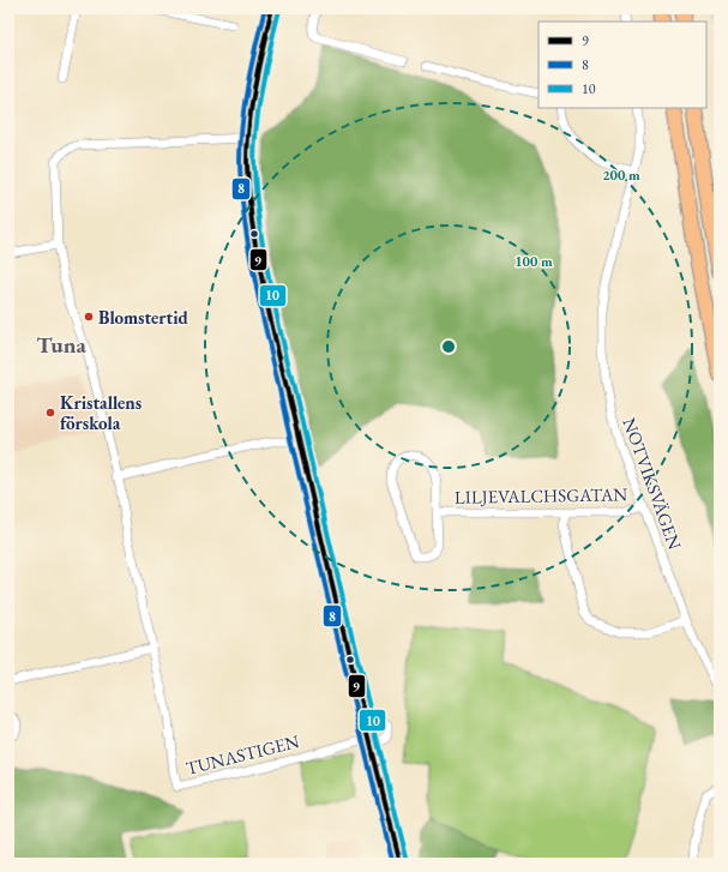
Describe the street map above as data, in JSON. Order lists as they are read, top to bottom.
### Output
{
  "streets": {
    "street": ["NOTVIKSVÄGEN", "LILJEVALCHSGATAN", "TUNASTIGEN"]
  },
  "crossings": [
    ["NOTVIKSVÄGEN", "LILJEVALCHSGATAN"]
  ],
  "districts": ["Tuna"],
  "places": ["Blomstertid", "Kristallens förskola"],
  "lines": ["transit line 9", "transit line 8", "transit line 10"],
  "legend": ["9", "8", "10"],
  "rings": ["200 m", "100 m"]
}
